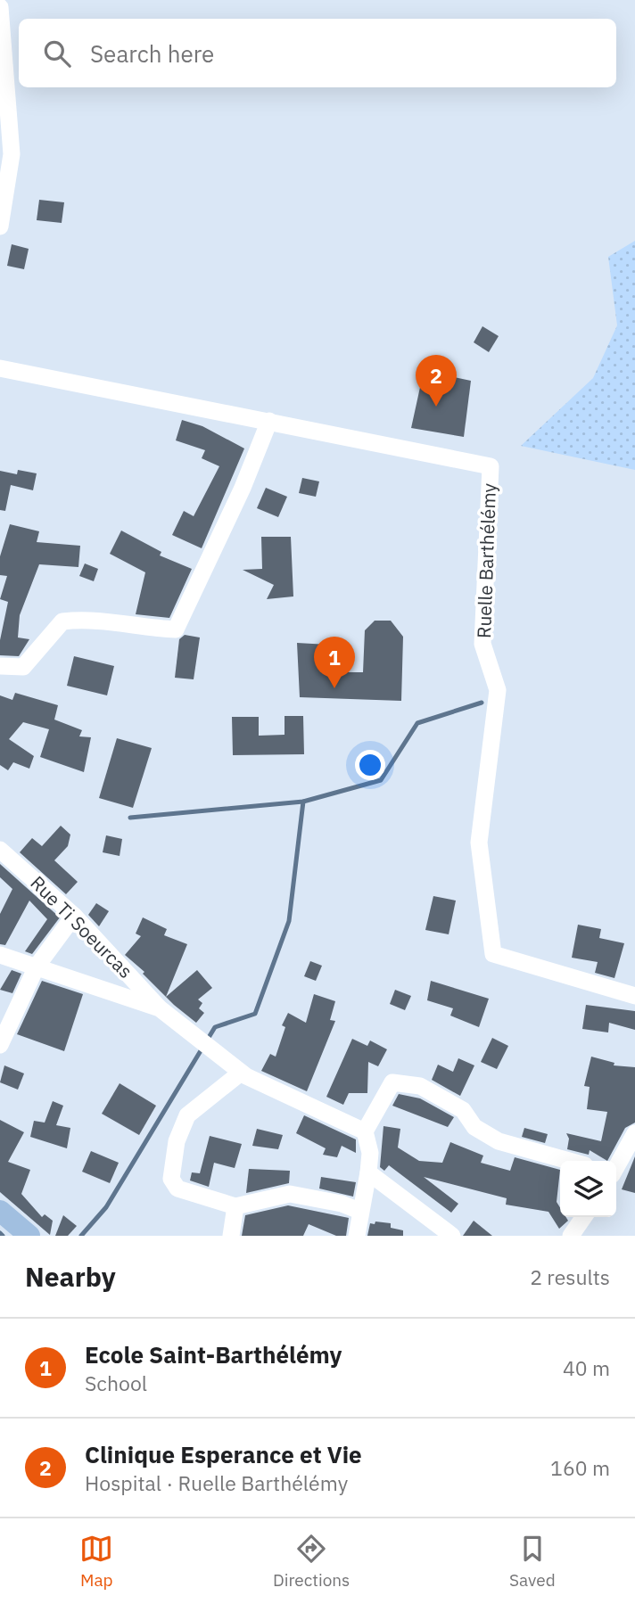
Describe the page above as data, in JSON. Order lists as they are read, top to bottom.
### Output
{
  "streets": {
    "street": ["Ruelle Barthélémy", "Rue Ti Soeurcas"]
  },
  "page": {
    "search": "Search here",
    "pins": ["2", "1"],
    "heading": ["Nearby", "2 results"],
    "list": [
      {
        "mark": "1",
        "name": "Ecole Saint-Barthélémy",
        "note": "School",
        "value": "40 m"
      },
      {
        "mark": "2",
        "name": "Clinique Esperance et Vie",
        "note": "Hospital · Ruelle Barthélémy",
        "value": "160 m"
      }
    ],
    "nav": ["Map", "Directions", "Saved"]
  }
}
